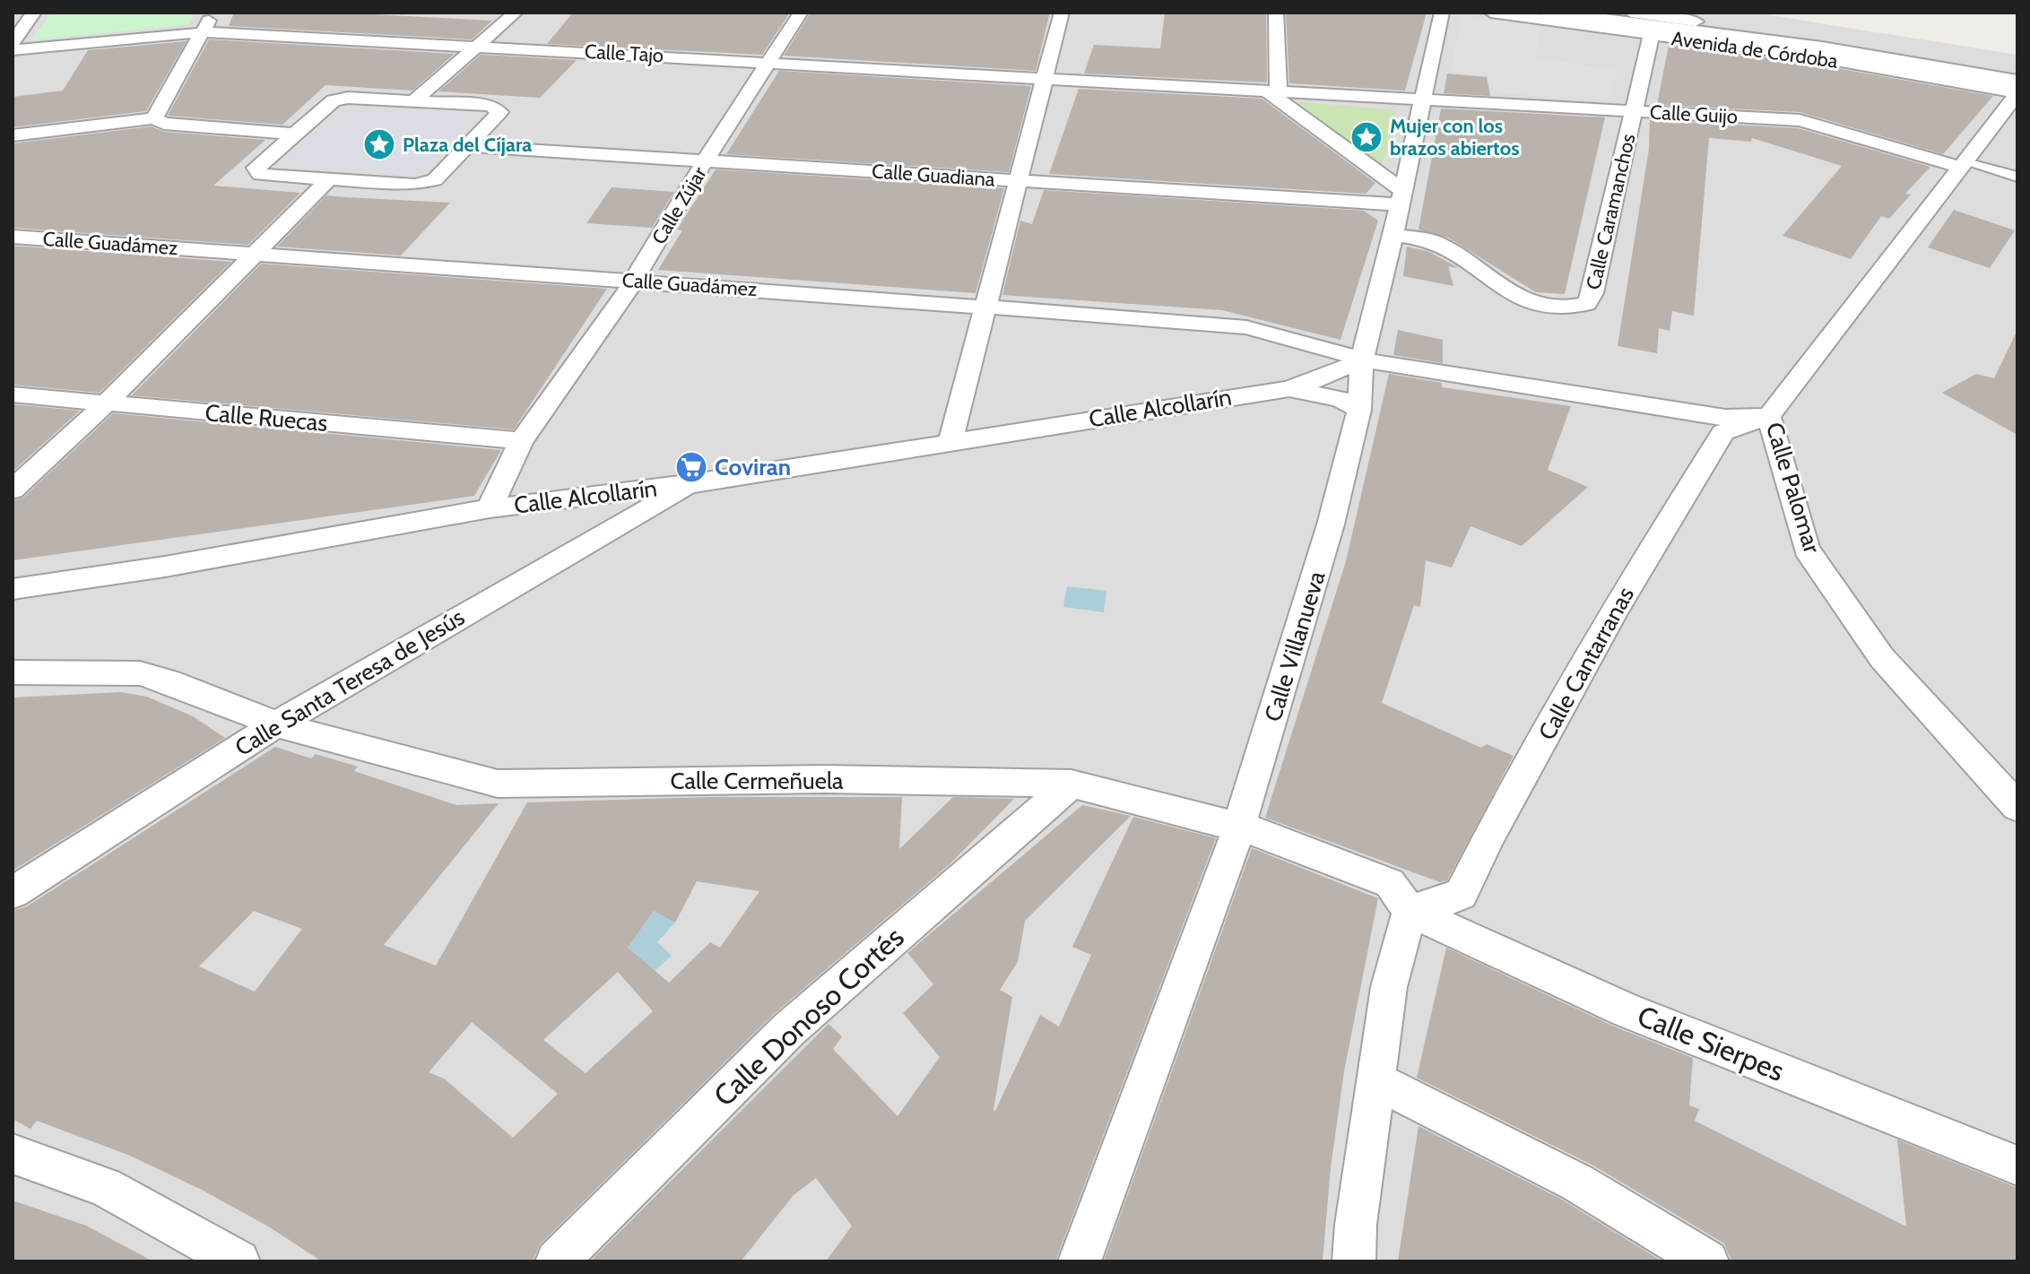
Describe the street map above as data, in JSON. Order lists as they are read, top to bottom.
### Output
{
  "streets": {
    "street": [
      "Avenida de Córdoba",
      "Calle Tajo",
      "Calle Guijo",
      "Calle Guadiana",
      "Calle Zújar",
      "Calle Caramanchos",
      "Calle Guadámez",
      "Calle Alcollarín",
      "Calle Ruecas",
      "Calle Palomar",
      "Calle Villanueva",
      "Calle Cantarranas",
      "Calle Santa Teresa de Jesús",
      "Calle Cermeñuela",
      "Calle Donoso Cortés",
      "Calle Sierpes"
    ]
  },
  "crossings": [
    ["Avenida de Córdoba", "Calle Caramanchos"],
    ["Avenida de Córdoba", "Calle Palomar"],
    ["Calle Tajo", "Calle Guijo"],
    ["Calle Tajo", "Calle Zújar"],
    ["Calle Guijo", "Calle Caramanchos"],
    ["Calle Guijo", "Calle Palomar"],
    ["Calle Guijo", "Calle Villanueva"],
    ["Calle Guadiana", "Calle Zújar"],
    ["Calle Guadiana", "Calle Villanueva"],
    ["Calle Zújar", "Calle Guadámez"],
    ["Calle Zújar", "Calle Alcollarín"],
    ["Calle Zújar", "Calle Ruecas"],
    ["Calle Caramanchos", "Calle Villanueva"],
    ["Calle Guadámez", "Calle Alcollarín"],
    ["Calle Guadámez", "Calle Palomar"],
    ["Calle Guadámez", "Calle Villanueva"],
    ["Calle Guadámez", "Calle Cantarranas"],
    ["Calle Alcollarín", "Calle Villanueva"],
    ["Calle Alcollarín", "Calle Santa Teresa de Jesús"],
    ["Calle Palomar", "Calle Cantarranas"],
    ["Calle Villanueva", "Calle Cermeñuela"],
    ["Calle Cantarranas", "Calle Cermeñuela"],
    ["Calle Cantarranas", "Calle Sierpes"],
    ["Calle Santa Teresa de Jesús", "Calle Cermeñuela"],
    ["Calle Cermeñuela", "Calle Donoso Cortés"],
    ["Calle Cermeñuela", "Calle Sierpes"]
  ],
  "places": {
    "place": ["Mujer con los brazos abiertos", "Plaza del Cíjara"],
    "supermarket": ["Coviran"]
  }
}
